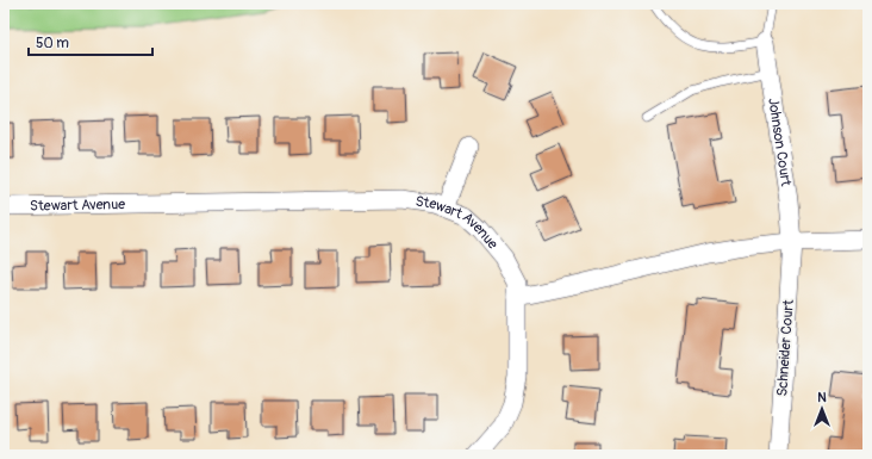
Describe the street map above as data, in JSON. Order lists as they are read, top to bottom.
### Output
{
  "streets": {
    "street": ["Johnson Court", "Stewart Avenue", "Schneider Court"]
  },
  "crossings": [
    ["Johnson Court", "Schneider Court"]
  ],
  "scale_bar": "50 m",
  "north": "top"
}
